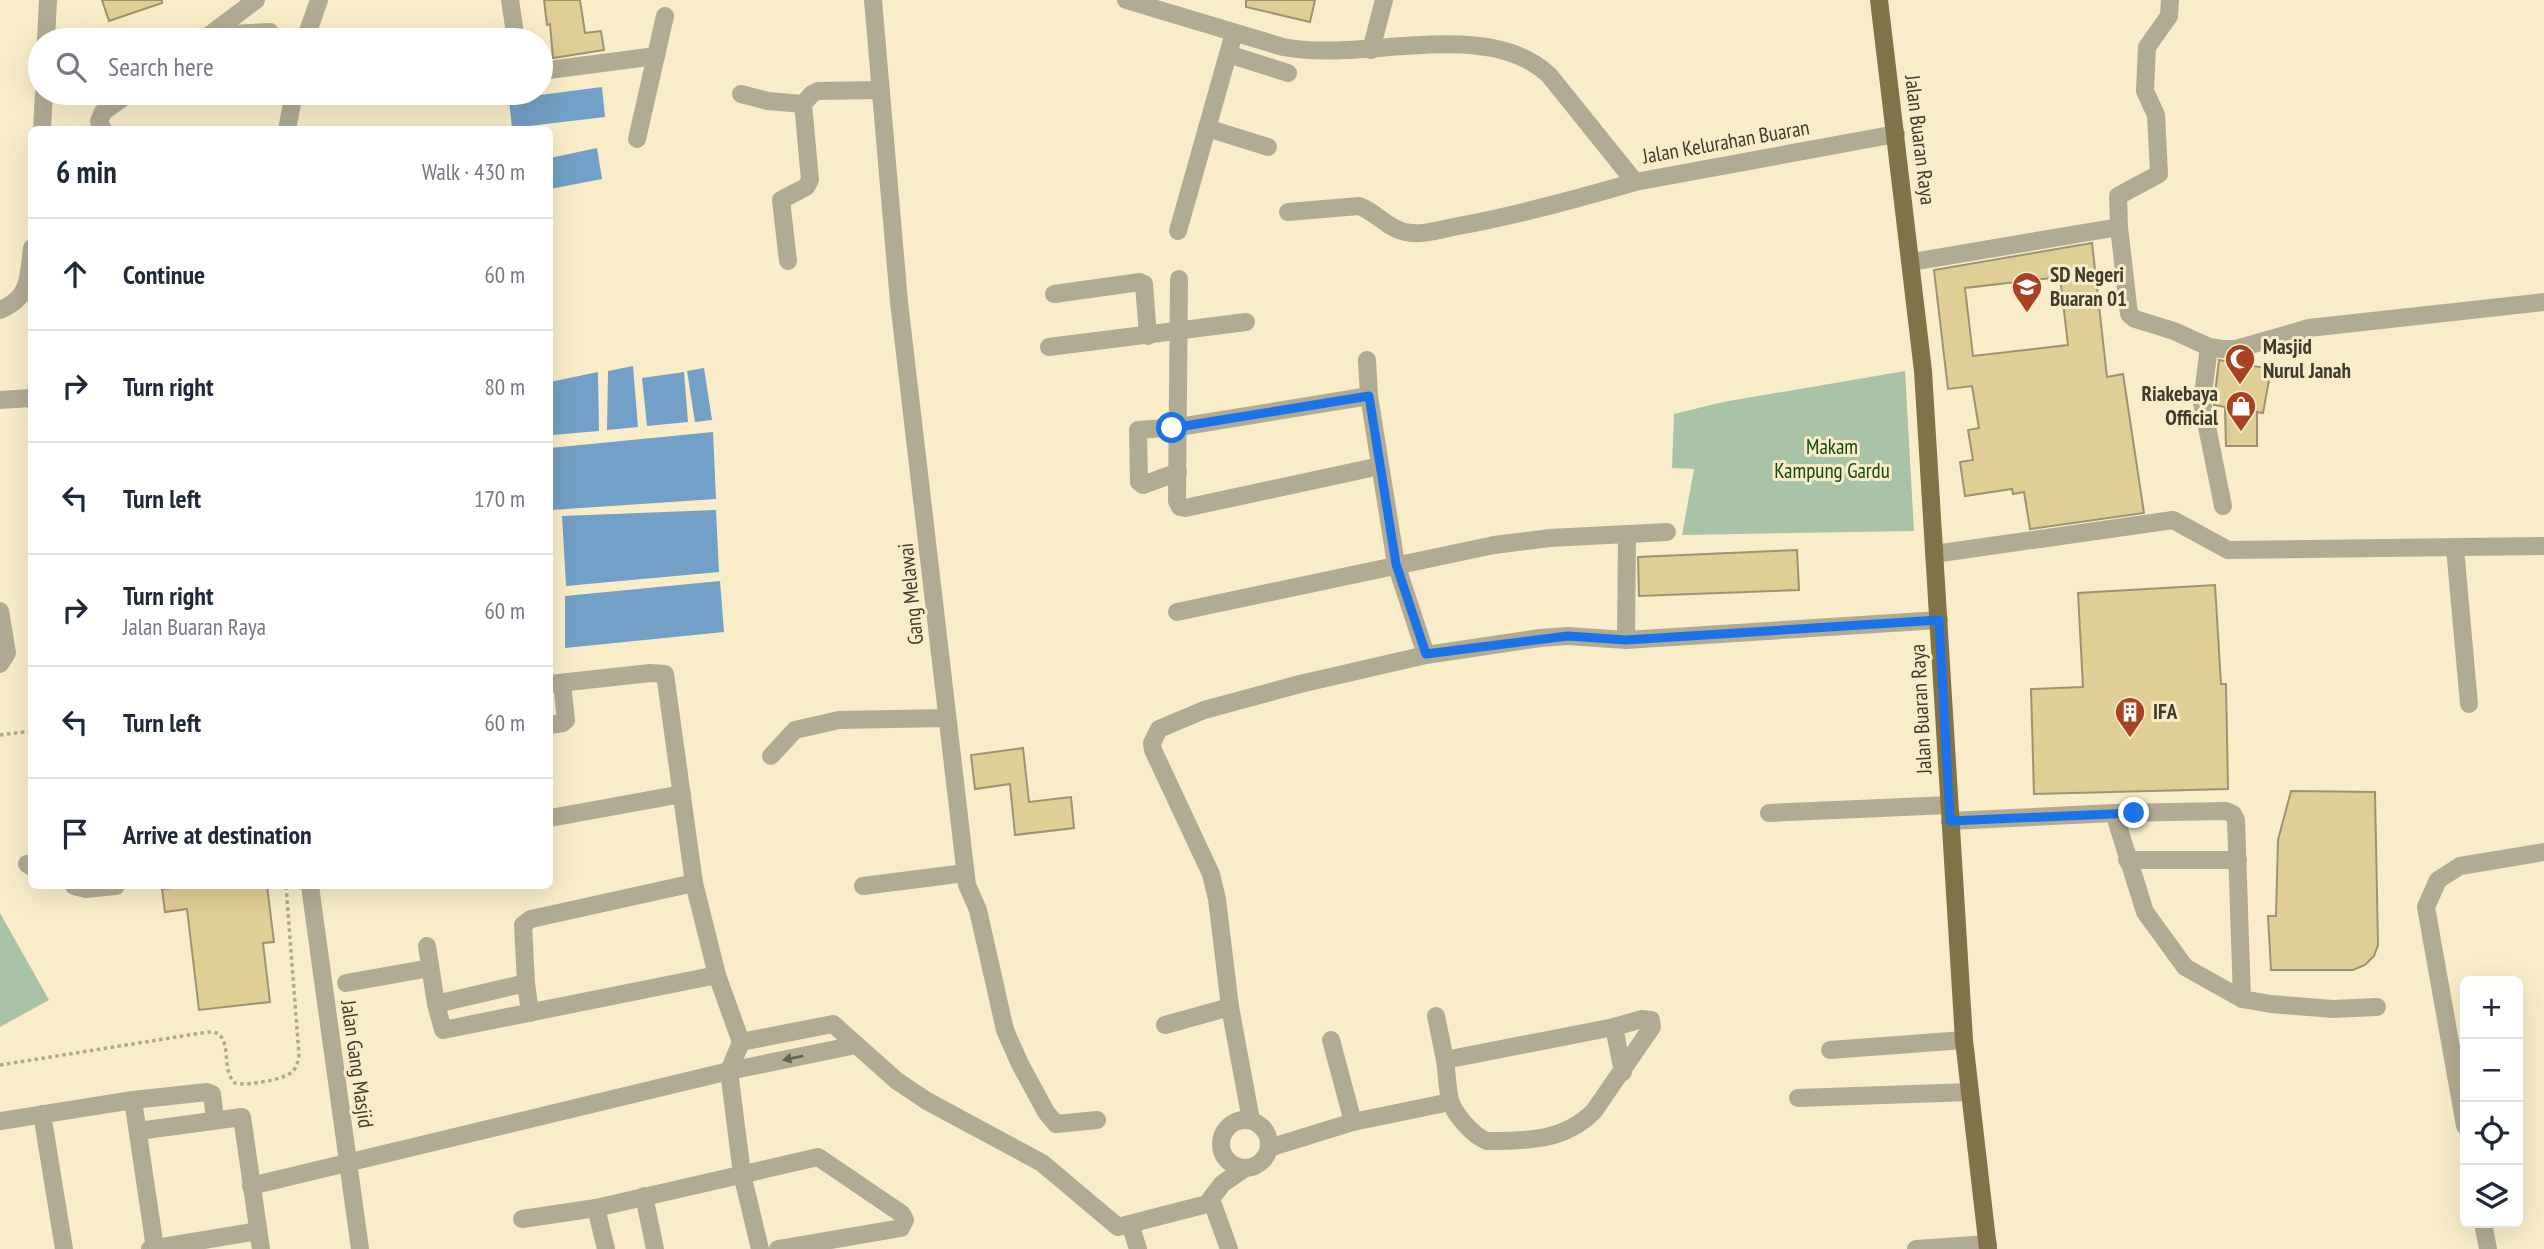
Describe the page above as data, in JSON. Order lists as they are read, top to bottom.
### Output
{
  "streets": {
    "main road": ["Jalan Buaran Raya"],
    "street": ["Jalan Kelurahan Buaran", "Gang Melawai", "Jalan Gang Masjid"]
  },
  "crossings": [
    ["Jalan Buaran Raya", "Jalan Kelurahan Buaran"]
  ],
  "parks": ["Makam Kampung Gardu"],
  "places": {
    "school or university": ["SD Negeri Buaran 01"],
    "mosque": ["Masjid Nurul Janah"],
    "shop": ["Riakebaya Official"],
    "building": ["IFA"]
  },
  "page": {
    "search": "Search here",
    "heading": ["6 min", "Walk · 430 m"],
    "list": [
      ["Continue", "60 m"],
      ["Turn right", "80 m"],
      ["Turn left", "170 m"],
      ["Turn right", "Jalan Buaran Raya", "60 m"],
      ["Turn left", "60 m"],
      "Arrive at destination"
    ],
    "map_buttons": ["+", "−"]
  }
}
